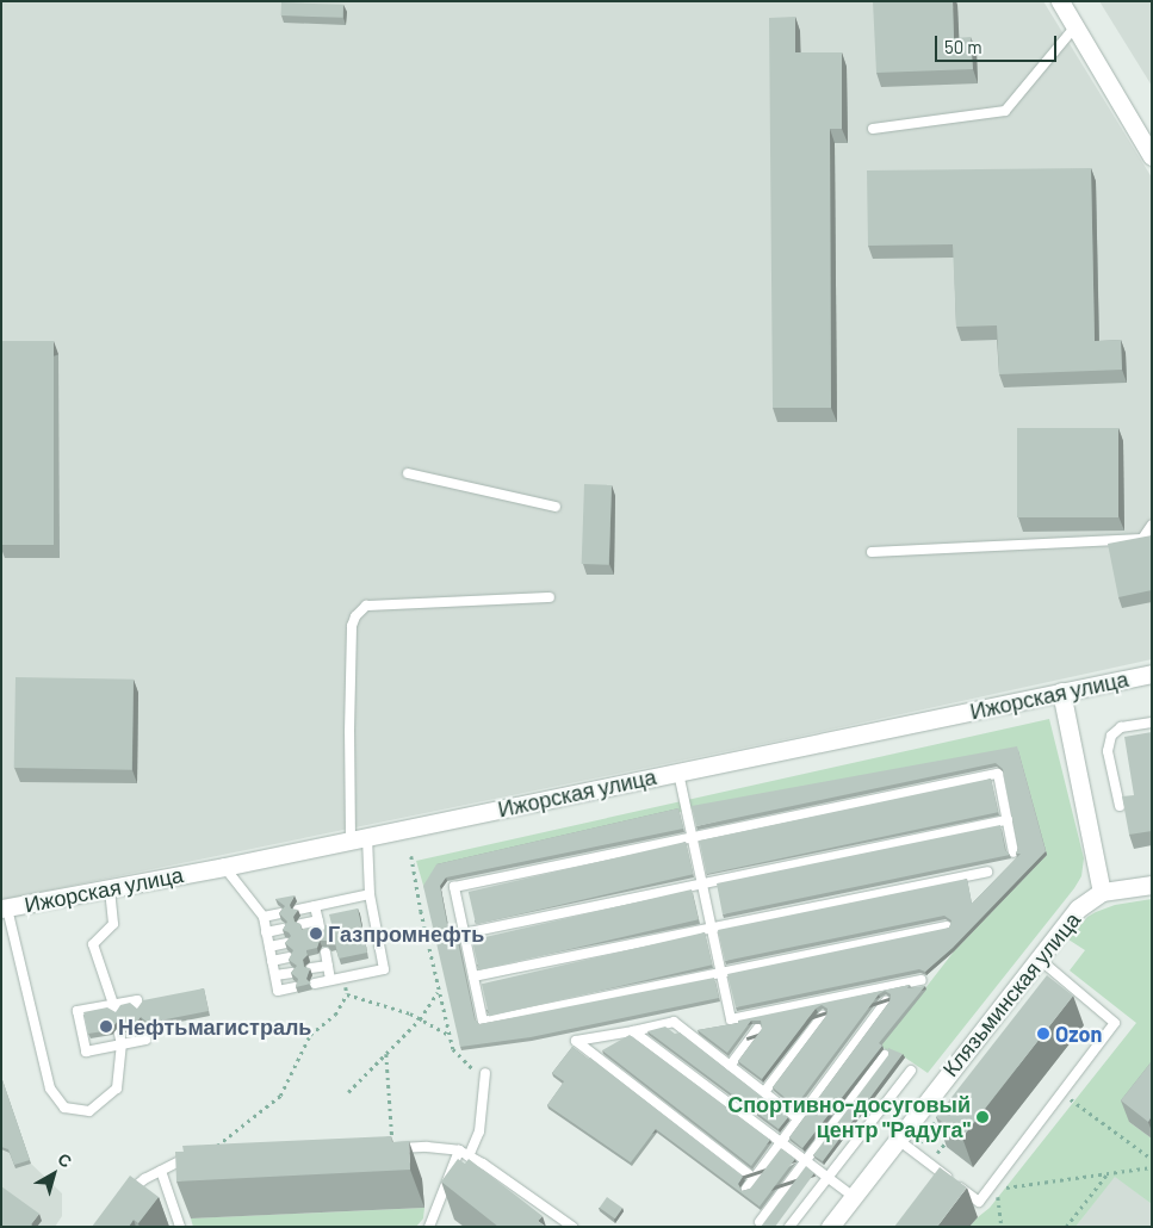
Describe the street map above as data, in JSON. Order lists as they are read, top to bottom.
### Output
{
  "streets": {
    "street": ["Ижорская улица", "Клязьминская улица"]
  },
  "places": [
    "Газпромнефть",
    "Нефтьмагистраль",
    "Ozon",
    "Спортивно-досуговый центр \"Радуга\""
  ],
  "scale_bar": "50 m",
  "north": "top right"
}
